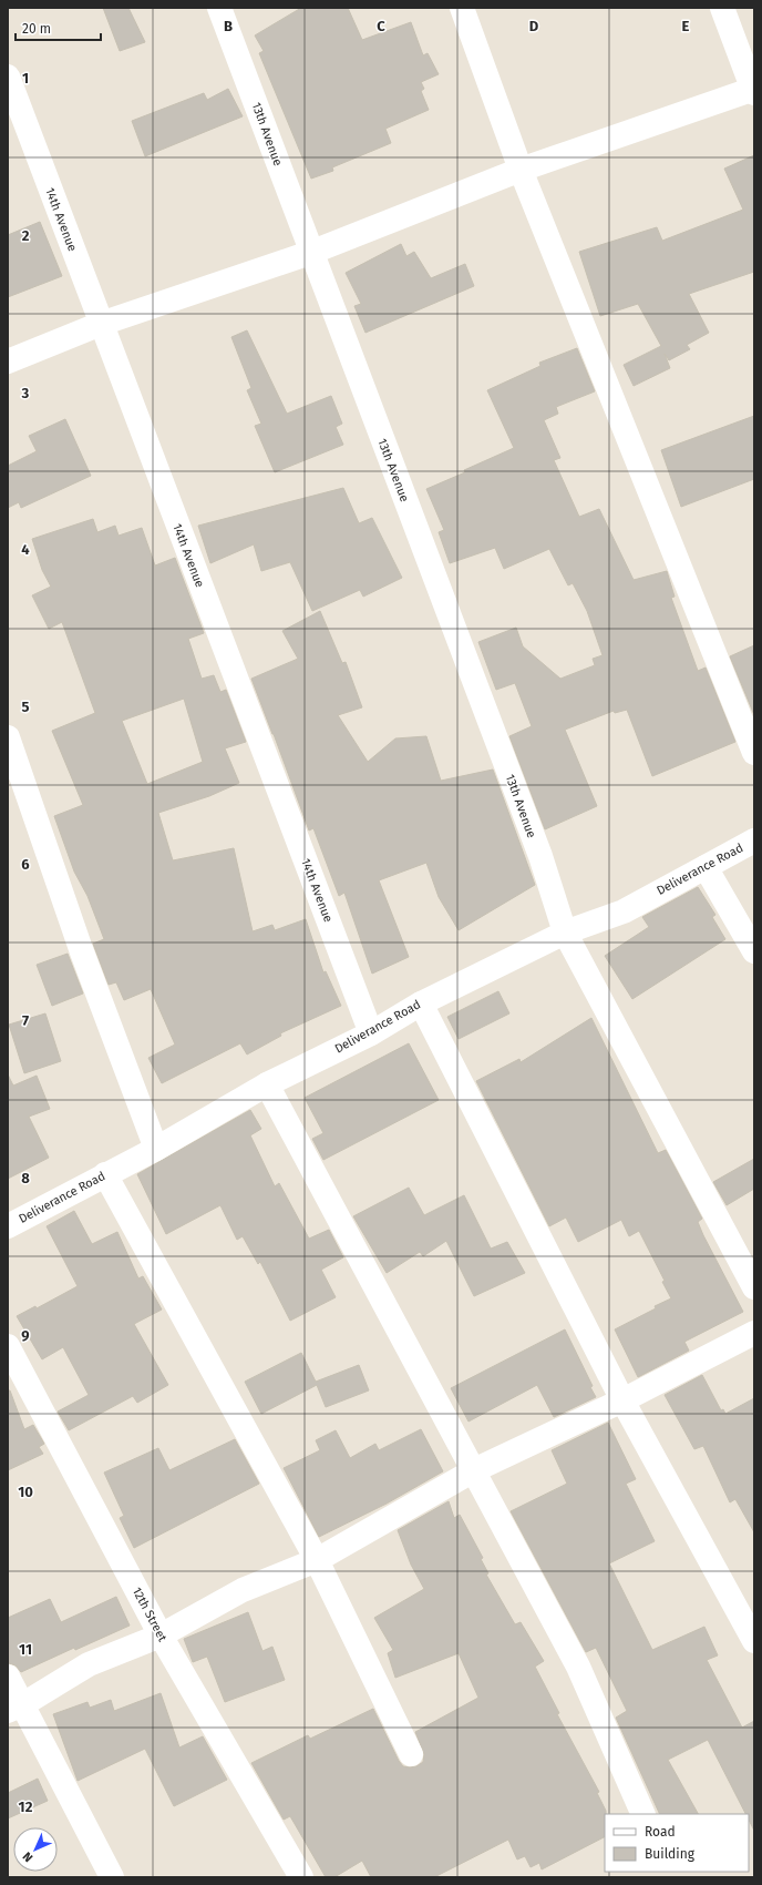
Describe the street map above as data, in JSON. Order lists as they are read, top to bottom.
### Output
{
  "streets": {
    "street": [
      "13th Avenue",
      "14th Avenue",
      "Deliverance Road",
      "12th Street"
    ]
  },
  "crossings": [
    ["13th Avenue", "Deliverance Road"],
    ["14th Avenue", "Deliverance Road"]
  ],
  "legend": ["Road", "Building"],
  "scale_bar": "20 m",
  "north": "bottom left",
  "grid": {
    "columns": [
      "B",
      "C",
      "D",
      "E"
    ],
    "rows": [
      "1",
      "2",
      "3",
      "4",
      "5",
      "6",
      "7",
      "8",
      "9",
      "10",
      "11",
      "12"
    ]
  }
}
